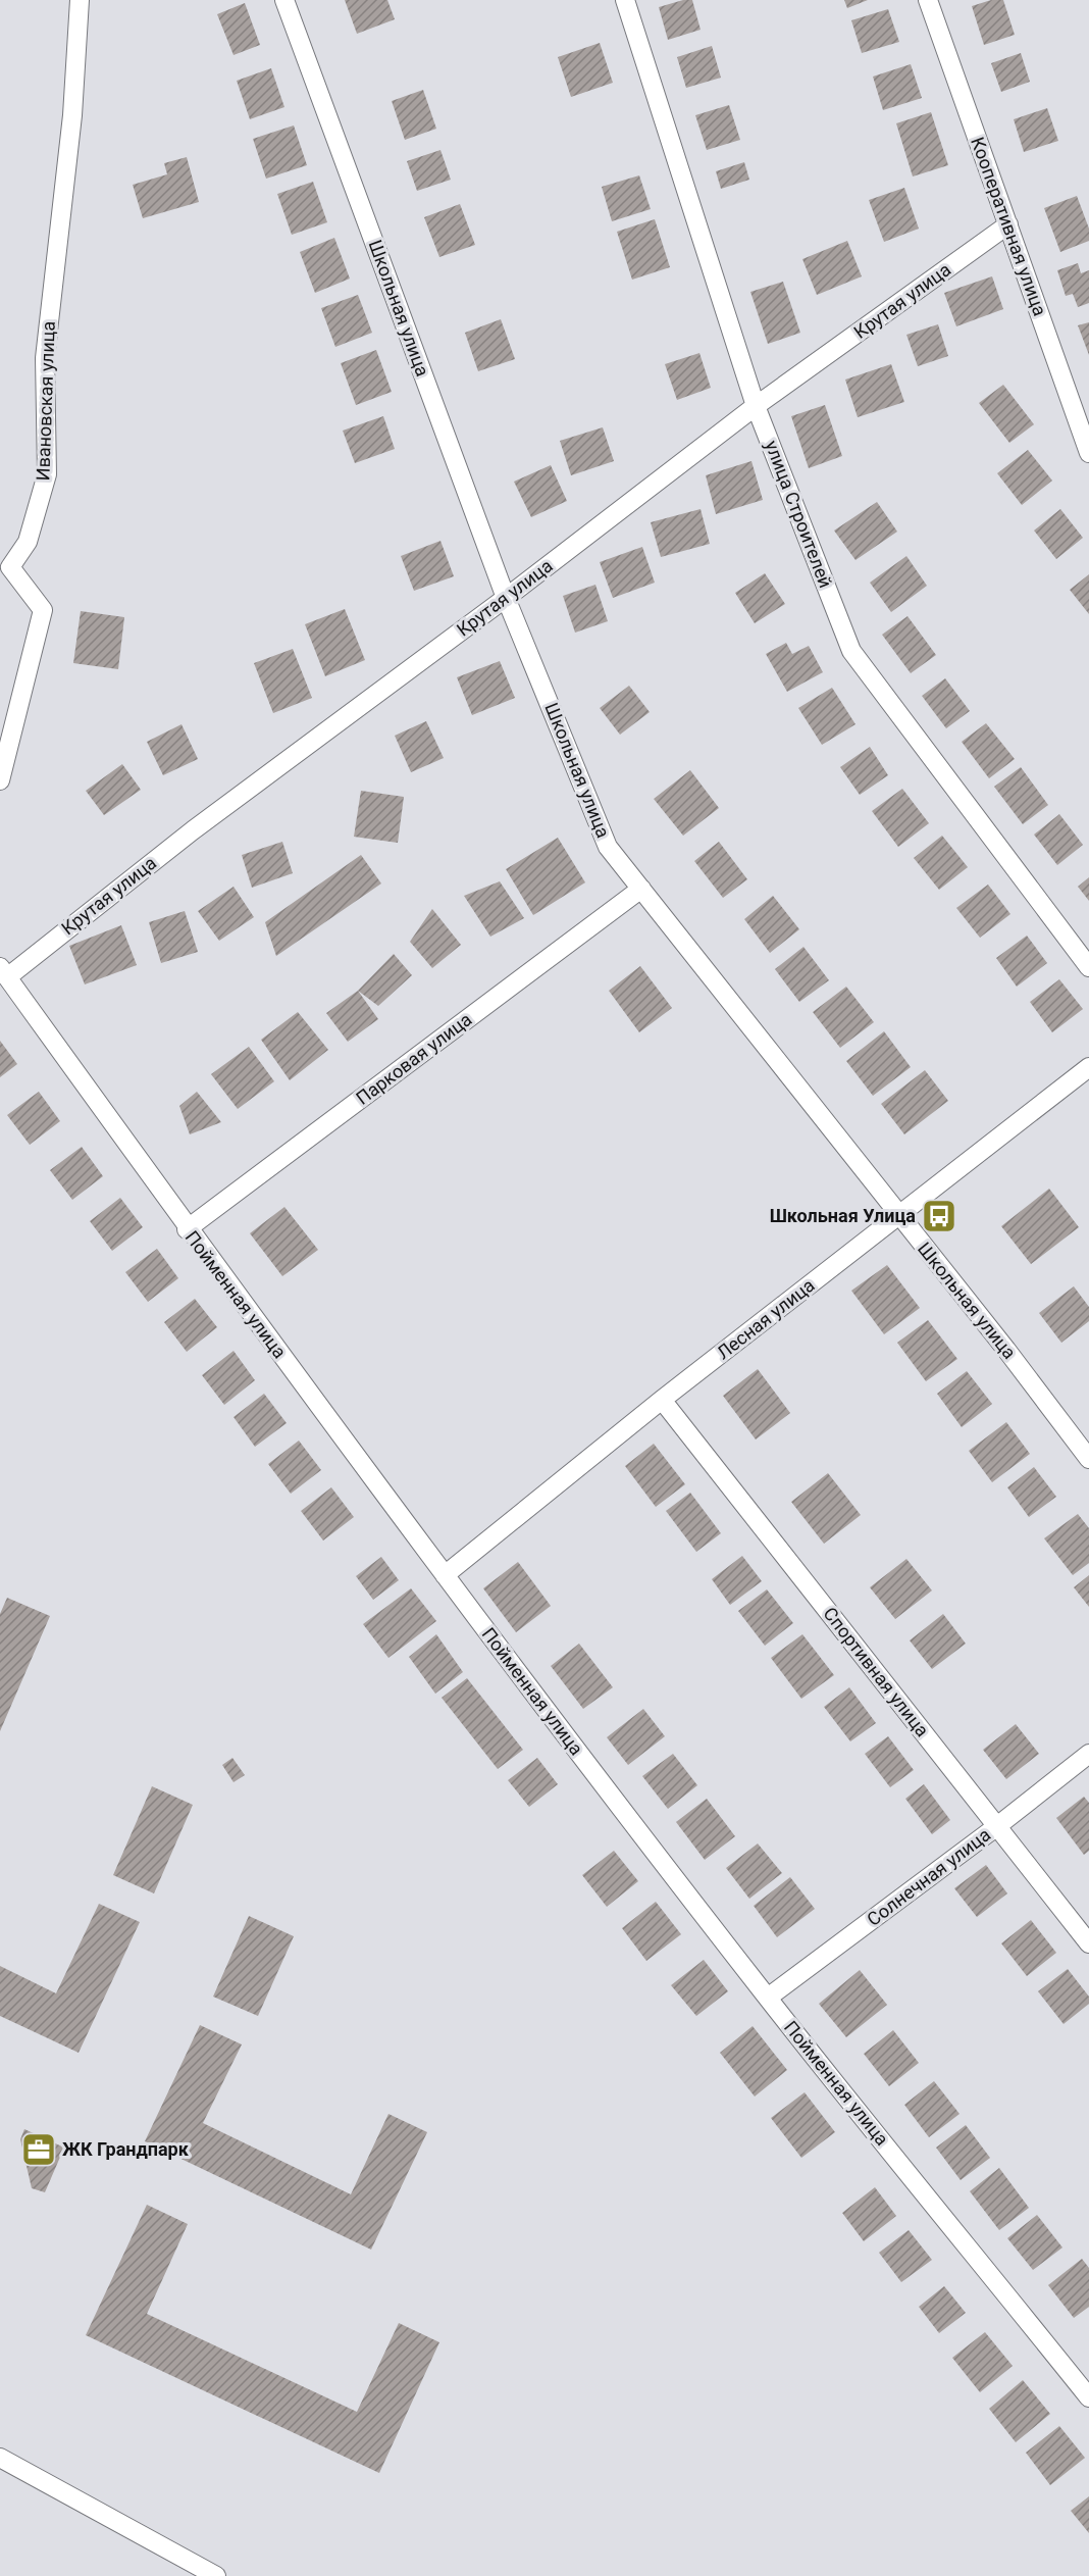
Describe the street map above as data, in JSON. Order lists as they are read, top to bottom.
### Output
{
  "streets": {
    "street": [
      "Кооперативная улица",
      "Крутая улица",
      "Школьная улица",
      "Ивановская улица",
      "улица Строителей",
      "Парковая улица",
      "Пойменная улица",
      "Лесная улица",
      "Спортивная улица",
      "Солнечная улица"
    ]
  },
  "crossings": [
    ["Кооперативная улица", "Крутая улица"],
    ["Крутая улица", "Школьная улица"],
    ["Крутая улица", "улица Строителей"],
    ["Крутая улица", "Пойменная улица"],
    ["Школьная улица", "Парковая улица"],
    ["Школьная улица", "Лесная улица"],
    ["Парковая улица", "Пойменная улица"],
    ["Пойменная улица", "Лесная улица"],
    ["Пойменная улица", "Солнечная улица"],
    ["Лесная улица", "Спортивная улица"],
    ["Спортивная улица", "Солнечная улица"]
  ],
  "places": {
    "bus stop": ["Школьная Улица"],
    "office": ["ЖК Грандпарк"]
  }
}
